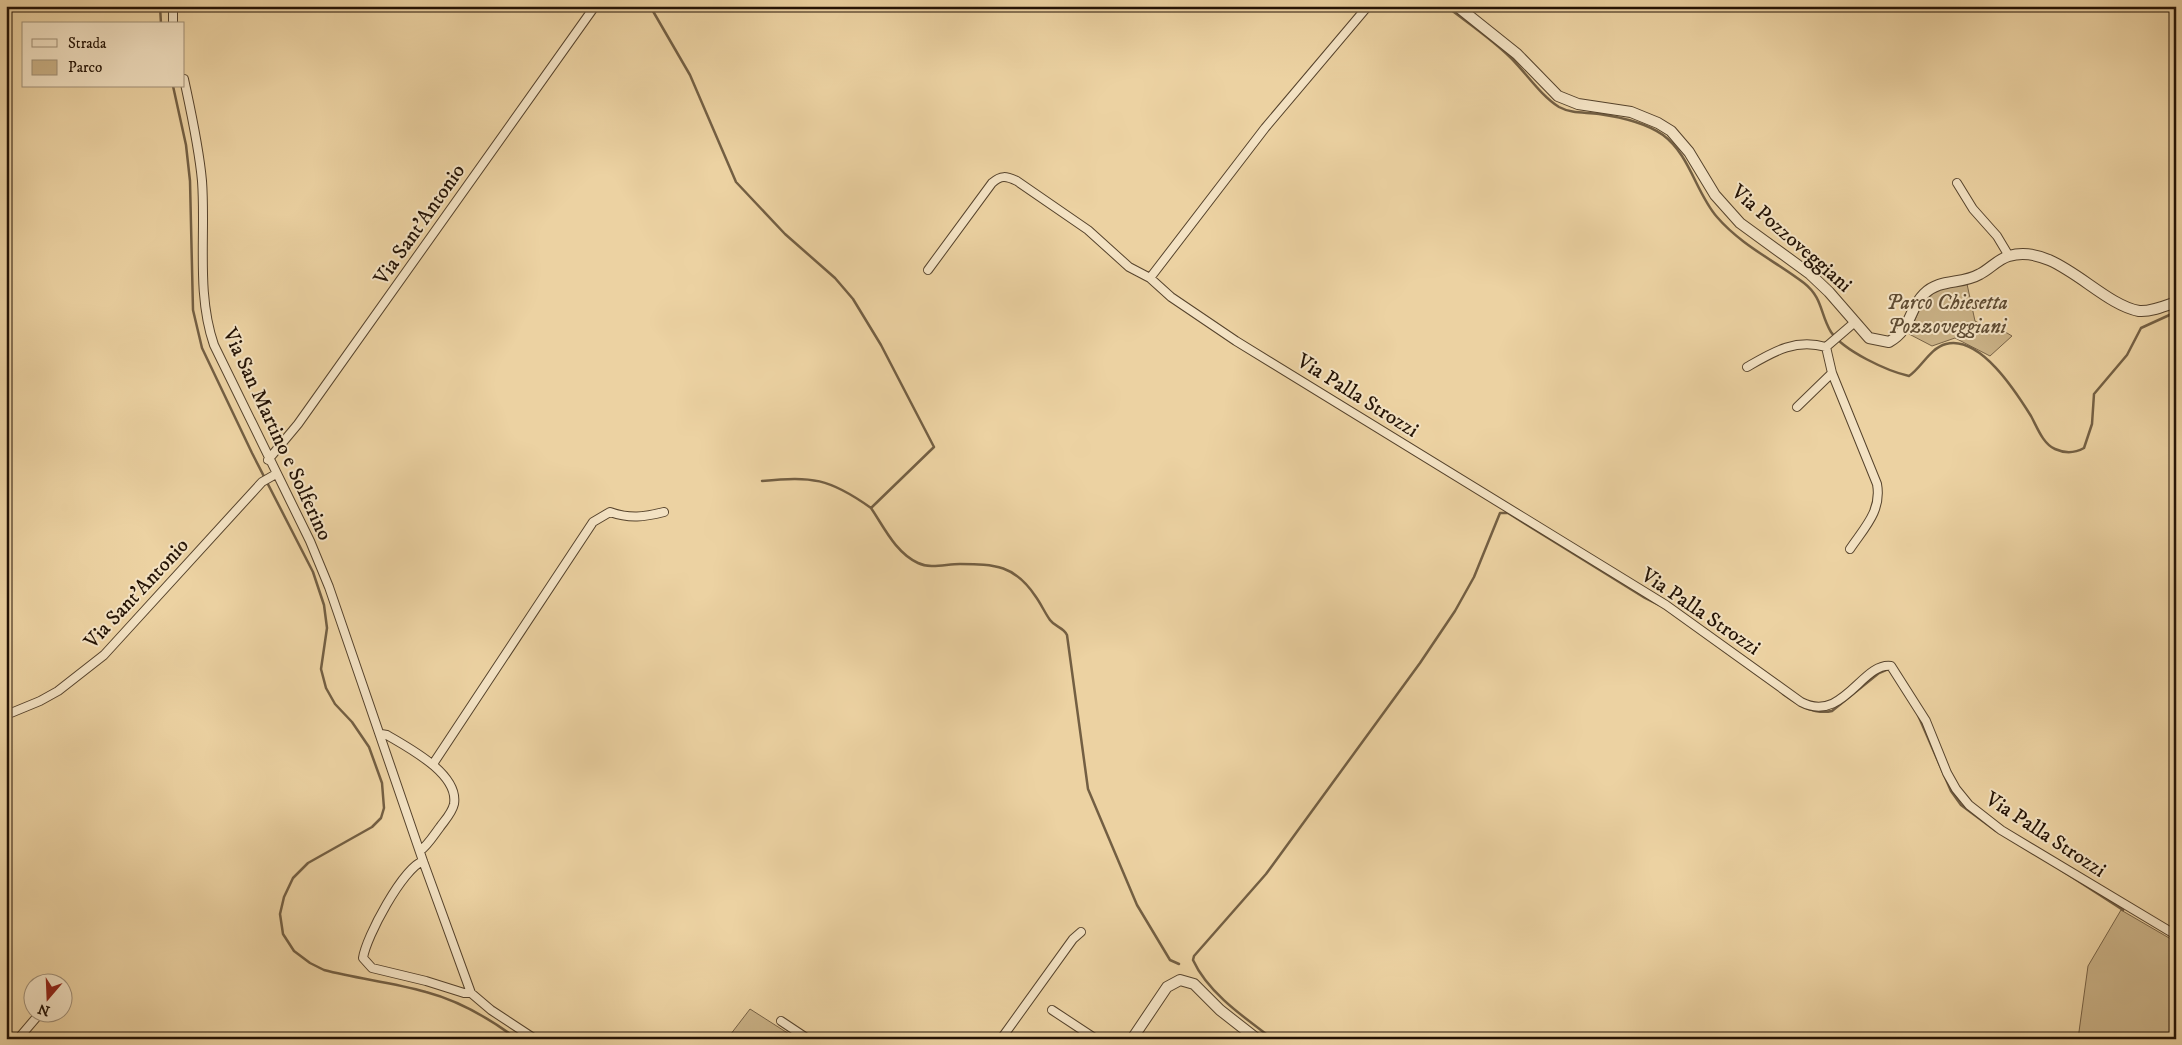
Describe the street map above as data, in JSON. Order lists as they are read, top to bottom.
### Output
{
  "streets": {
    "street": [
      "Via Sant'Antonio",
      "Via Pozzoveggiani",
      "Via Palla Strozzi",
      "Via San Martino e Solferino"
    ]
  },
  "crossings": [
    ["Via Sant'Antonio", "Via San Martino e Solferino"]
  ],
  "parks": ["Parco Chiesetta Pozzoveggiani"],
  "legend": ["Strada", "Parco"],
  "north": "bottom"
}
